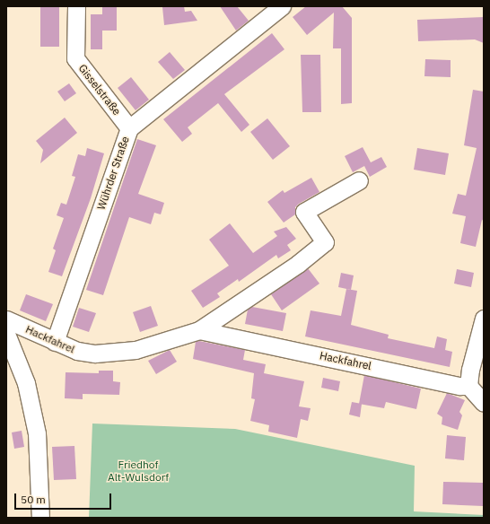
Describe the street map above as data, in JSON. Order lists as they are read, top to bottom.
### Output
{
  "streets": {
    "street": ["Gisselstraße", "Wührder Straße", "Hackfahrel"]
  },
  "crossings": [
    ["Gisselstraße", "Wührder Straße"],
    ["Wührder Straße", "Hackfahrel"]
  ],
  "parks": ["Friedhof Alt-Wulsdorf"],
  "scale_bar": "50 m"
}
